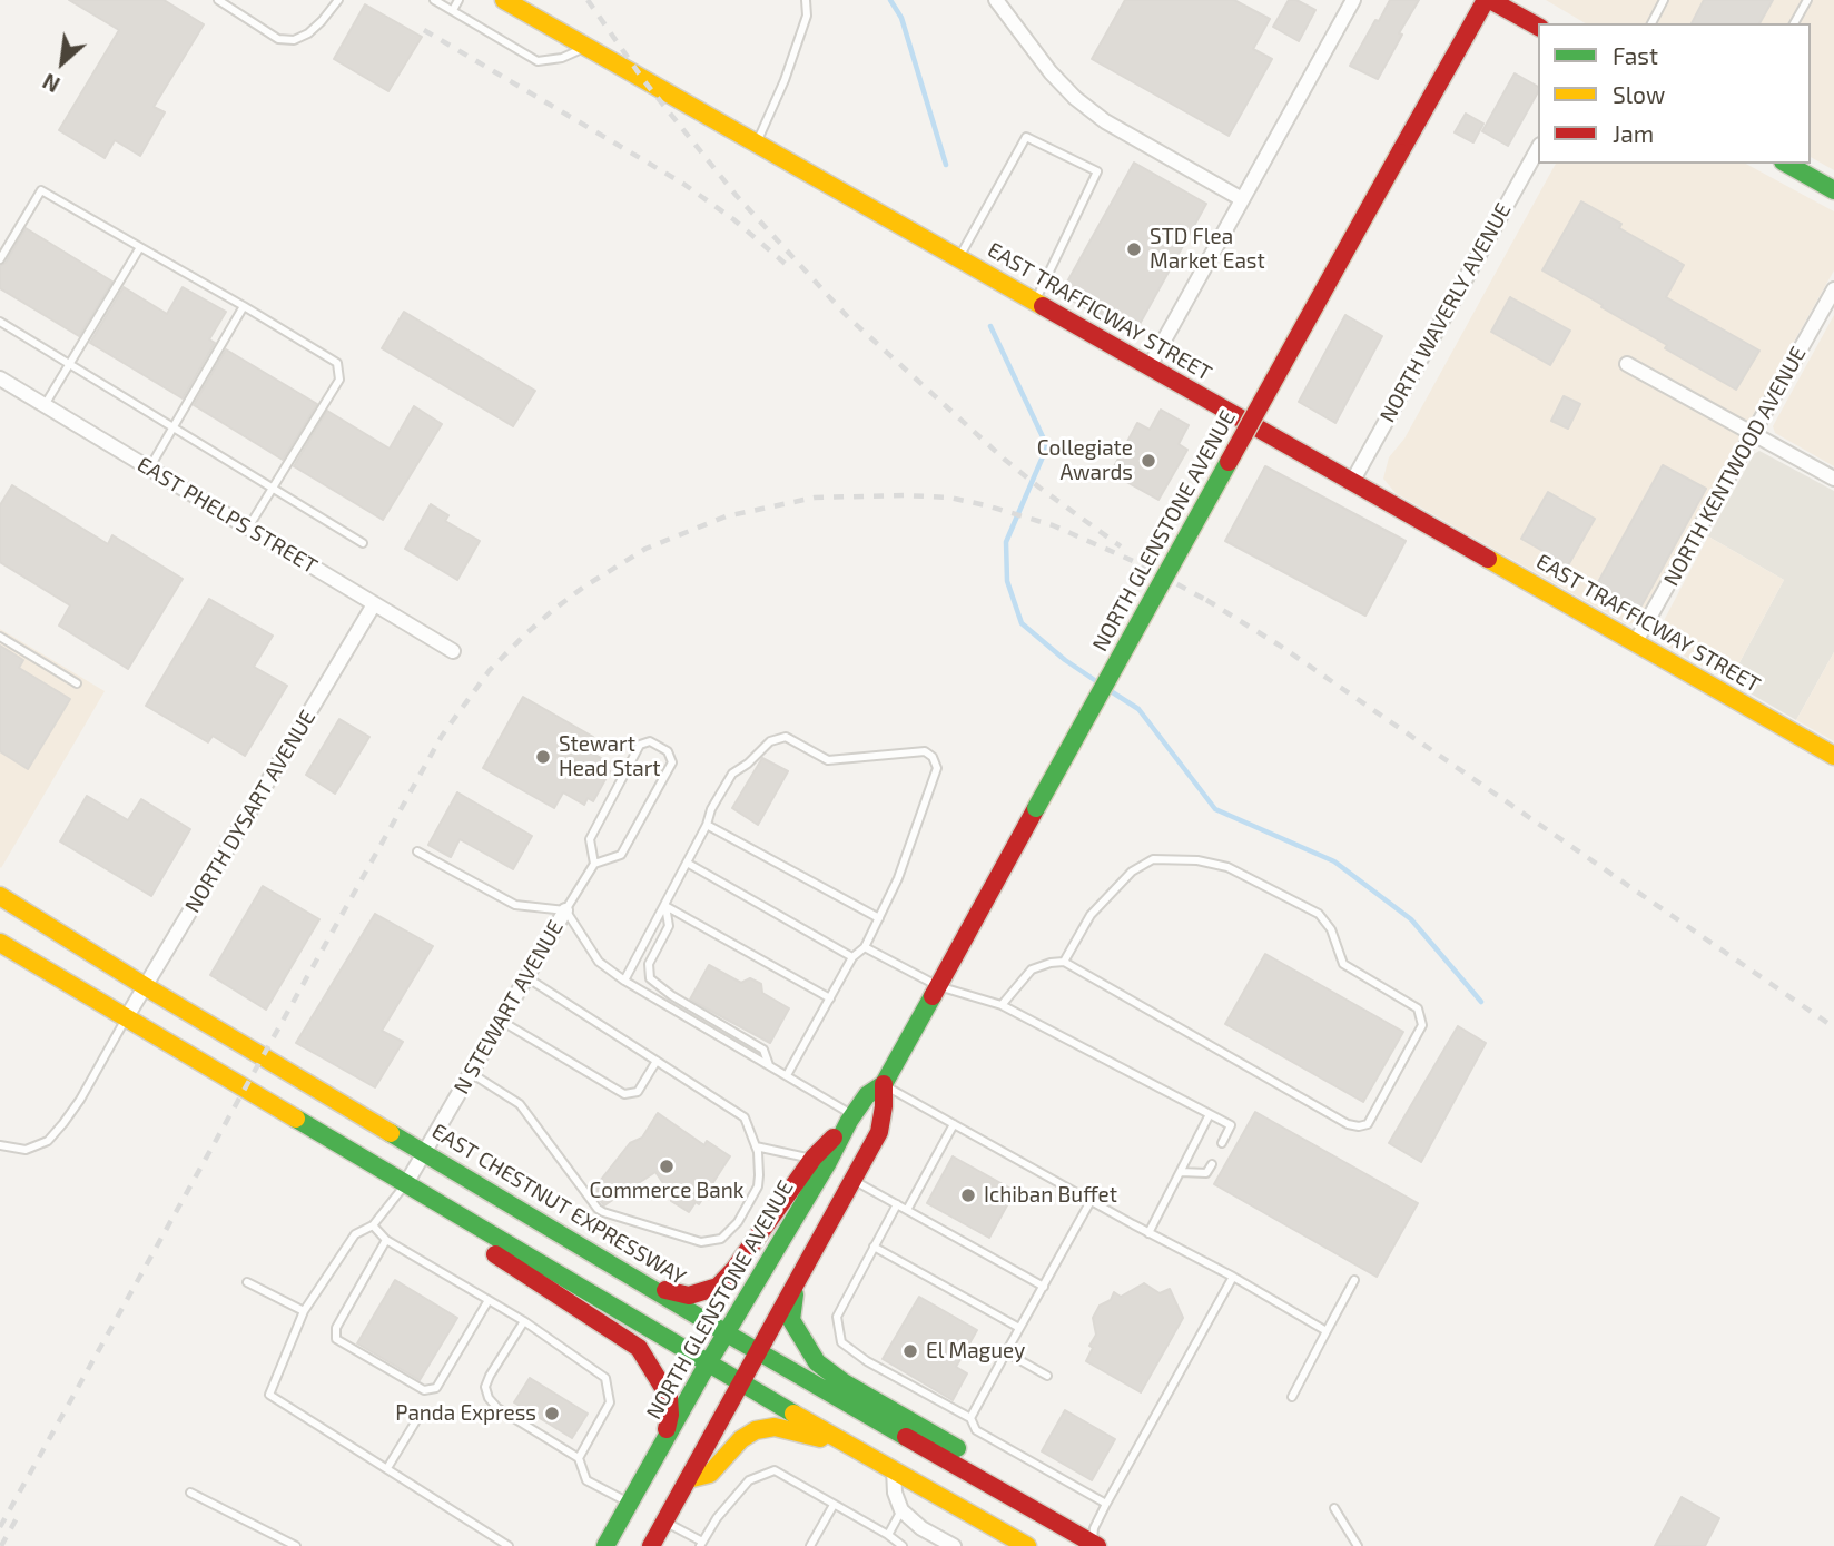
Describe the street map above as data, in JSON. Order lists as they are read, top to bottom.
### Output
{
  "streets": {
    "main road": ["EAST TRAFFICWAY STREET", "NORTH GLENSTONE AVENUE", "EAST CHESTNUT EXPRESSWAY"],
    "street": [
      "NORTH WAVERLY AVENUE",
      "NORTH KENTWOOD AVENUE",
      "EAST PHELPS STREET",
      "NORTH DYSART AVENUE",
      "N STEWART AVENUE"
    ]
  },
  "crossings": [
    ["EAST TRAFFICWAY STREET", "NORTH WAVERLY AVENUE"],
    ["EAST TRAFFICWAY STREET", "NORTH KENTWOOD AVENUE"],
    ["EAST PHELPS STREET", "NORTH DYSART AVENUE"],
    ["NORTH GLENSTONE AVENUE", "EAST CHESTNUT EXPRESSWAY"],
    ["NORTH DYSART AVENUE", "EAST CHESTNUT EXPRESSWAY"],
    ["N STEWART AVENUE", "EAST CHESTNUT EXPRESSWAY"]
  ],
  "places": [
    "STD Flea Market East",
    "Collegiate Awards",
    "Stewart Head Start",
    "Commerce Bank",
    "Ichiban Buffet",
    "El Maguey",
    "Panda Express"
  ],
  "legend": ["Fast", "Slow", "Jam"],
  "north": "bottom left"
}
